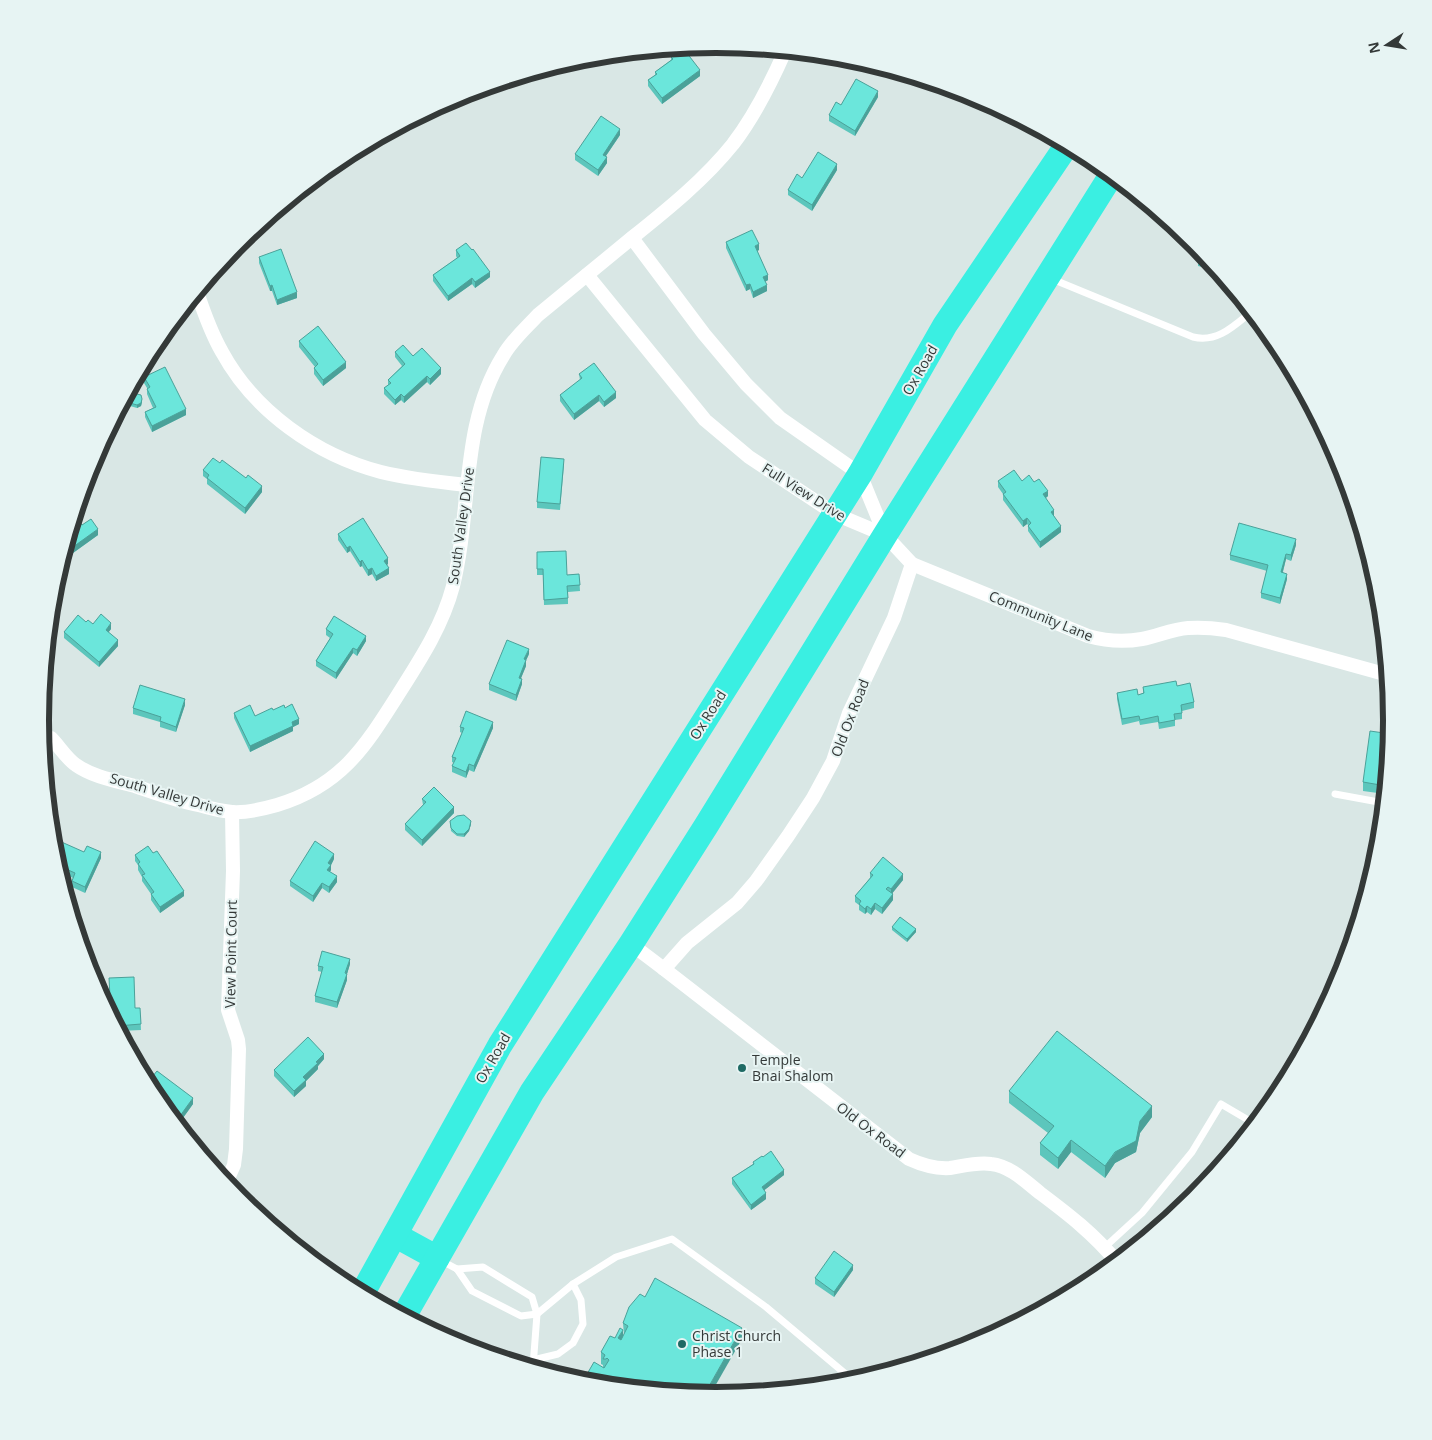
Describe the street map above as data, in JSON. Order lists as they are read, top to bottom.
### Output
{
  "streets": {
    "highway": ["Ox Road"],
    "street": [
      "Full View Drive",
      "South Valley Drive",
      "Community Lane",
      "Old Ox Road",
      "View Point Court"
    ]
  },
  "crossings": [
    ["Ox Road", "Full View Drive"],
    ["Full View Drive", "South Valley Drive"],
    ["Full View Drive", "Community Lane"],
    ["South Valley Drive", "View Point Court"],
    ["Community Lane", "Old Ox Road"]
  ],
  "places": ["Temple Bnai Shalom", "Christ Church Phase 1"],
  "north": "left"
}
